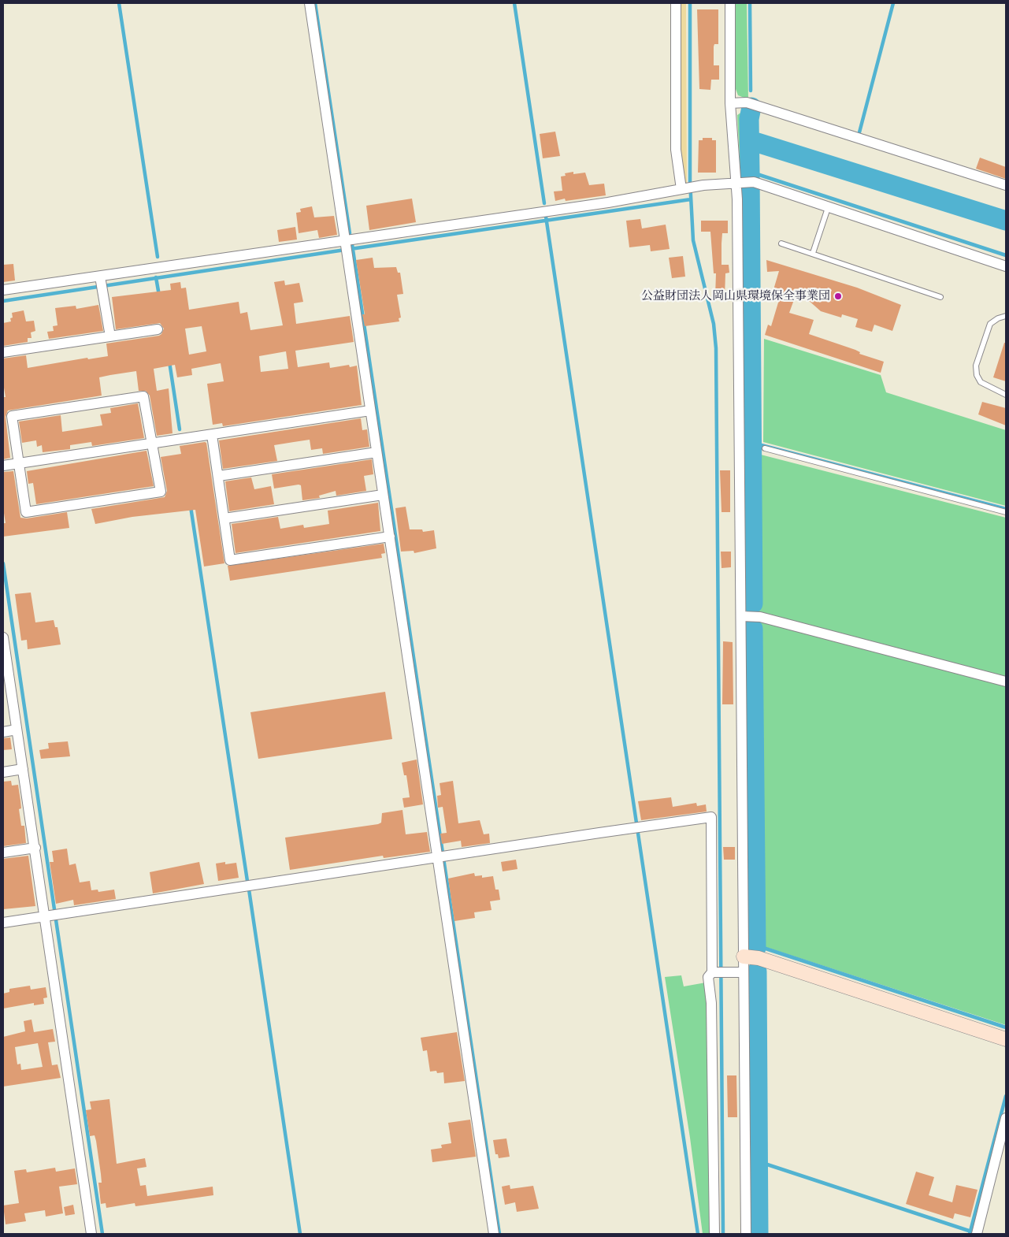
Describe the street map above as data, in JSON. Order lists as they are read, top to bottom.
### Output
{
  "places": ["公益財団法人岡山県環境保全事業団"]
}
